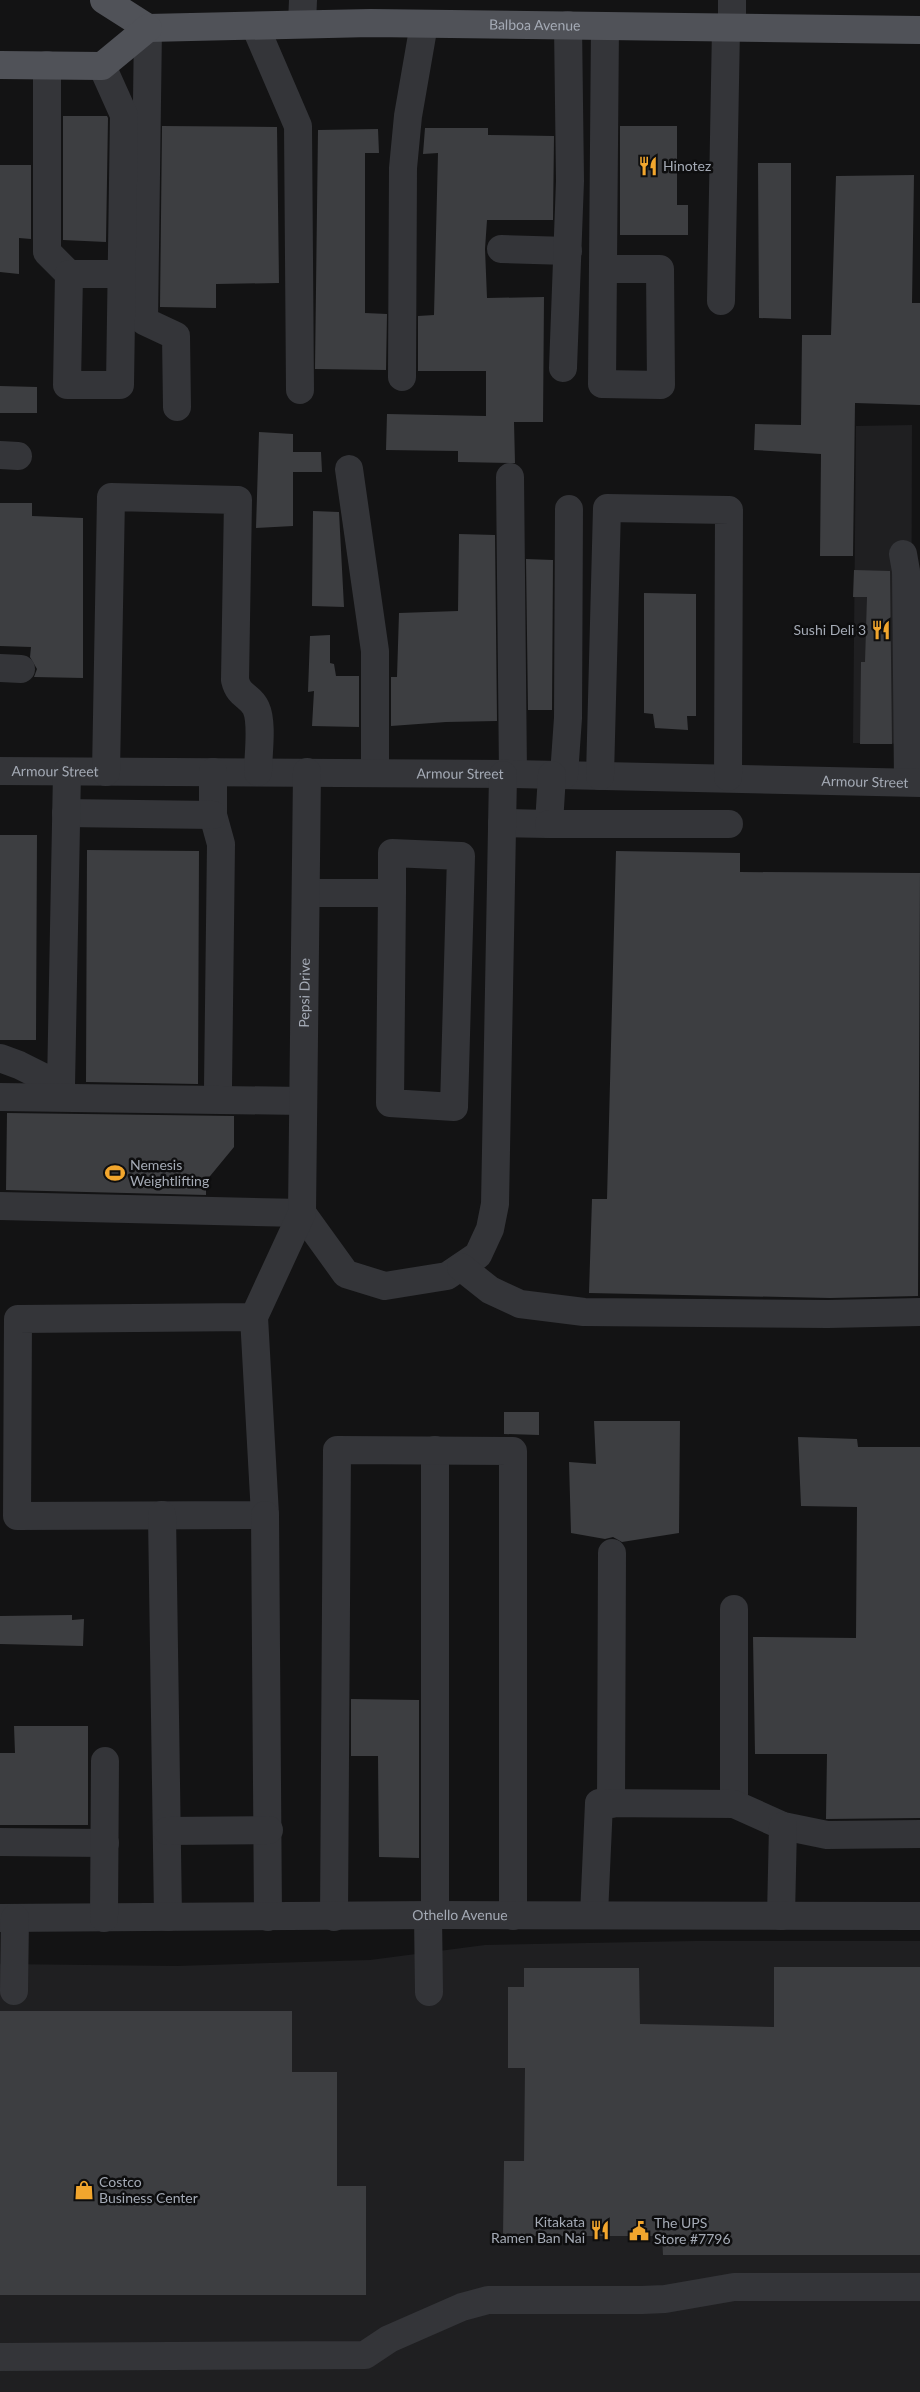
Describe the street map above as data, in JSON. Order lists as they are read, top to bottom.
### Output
{
  "streets": {
    "main road": ["Balboa Avenue"],
    "street": ["Armour Street", "Pepsi Drive", "Othello Avenue"]
  },
  "crossings": [
    ["Armour Street", "Pepsi Drive"]
  ],
  "places": {
    "restaurant": ["Hinotez", "Sushi Deli 3", "Kitakata Ramen Ban Nai"],
    "sports": ["Nemesis Weightlifting"],
    "shop": ["Costco Business Center"],
    "public building": ["The UPS Store #7796"]
  }
}
